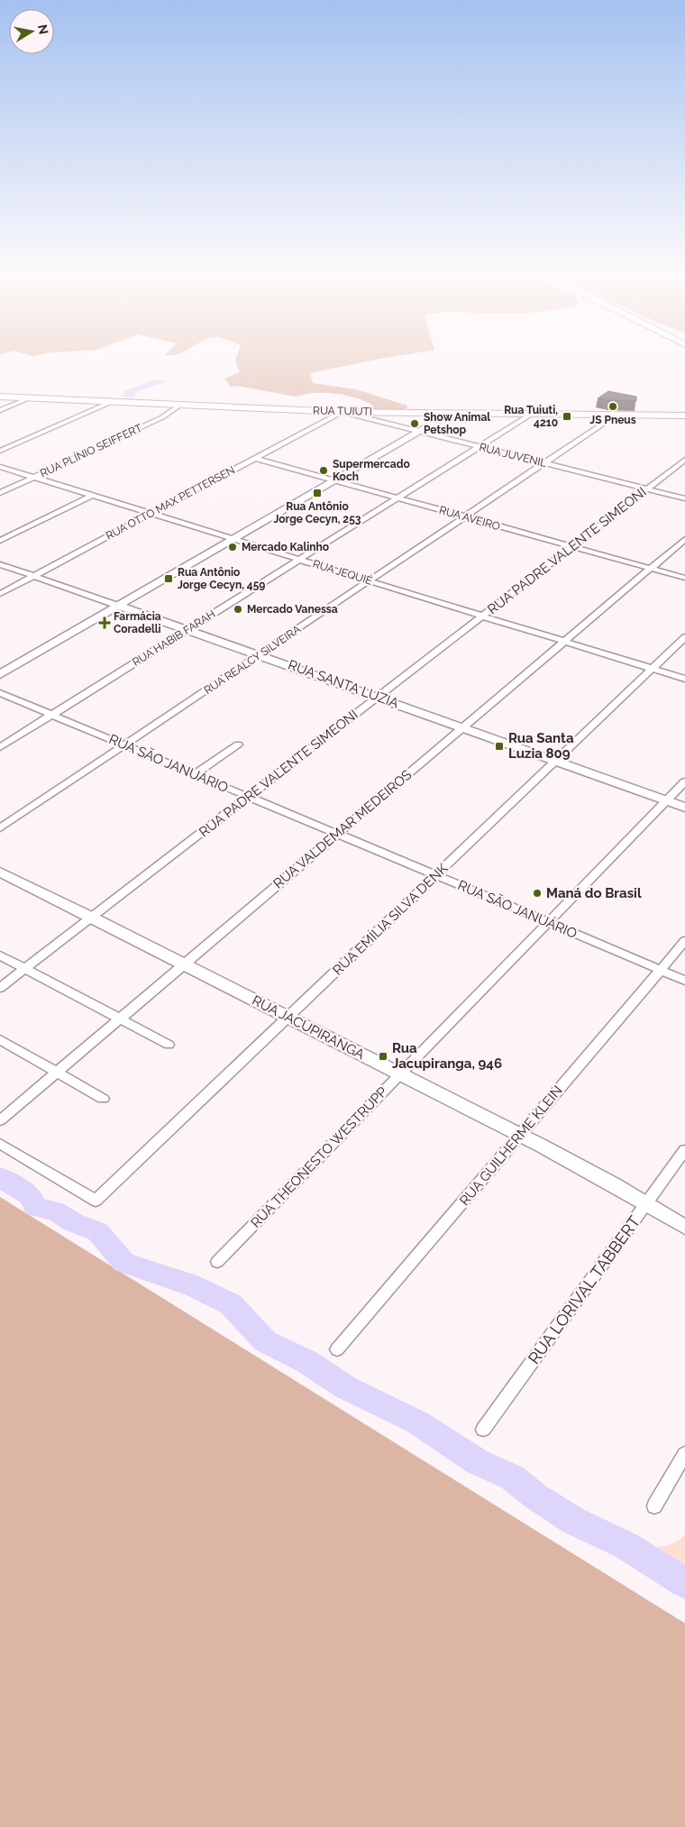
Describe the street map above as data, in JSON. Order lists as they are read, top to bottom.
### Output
{
  "streets": {
    "main road": ["RUA TUIUTI"],
    "street": [
      "RUA PLÍNIO SEIFFERT",
      "RUA JUVENIL",
      "RUA OTTO MAX PETTERSEN",
      "RUA AVEIRO",
      "RUA PADRE VALENTE SIMEONI",
      "RUA JEQUIÉ",
      "RUA HABIB FARAH",
      "RUA REALCY SILVEIRA",
      "RUA SANTA LUZIA",
      "RUA SÃO JANUÁRIO",
      "RUA VALDEMAR MEDEIROS",
      "RUA EMÍLIA SILVA DENK",
      "RUA JACUPIRANGA",
      "RUA GUILHERME KLEIN",
      "RUA THEONESTO WESTRUPP",
      "RUA LORIVAL TABBERT"
    ]
  },
  "crossings": [
    ["RUA TUIUTI", "RUA PLÍNIO SEIFFERT"],
    ["RUA TUIUTI", "RUA JUVENIL"],
    ["RUA TUIUTI", "RUA OTTO MAX PETTERSEN"],
    ["RUA TUIUTI", "RUA HABIB FARAH"],
    ["RUA TUIUTI", "RUA REALCY SILVEIRA"],
    ["RUA PLÍNIO SEIFFERT", "RUA JEQUIÉ"],
    ["RUA JUVENIL", "RUA OTTO MAX PETTERSEN"],
    ["RUA JUVENIL", "RUA PADRE VALENTE SIMEONI"],
    ["RUA JUVENIL", "RUA HABIB FARAH"],
    ["RUA JUVENIL", "RUA REALCY SILVEIRA"],
    ["RUA OTTO MAX PETTERSEN", "RUA AVEIRO"],
    ["RUA OTTO MAX PETTERSEN", "RUA JEQUIÉ"],
    ["RUA OTTO MAX PETTERSEN", "RUA SANTA LUZIA"],
    ["RUA AVEIRO", "RUA PADRE VALENTE SIMEONI"],
    ["RUA AVEIRO", "RUA HABIB FARAH"],
    ["RUA AVEIRO", "RUA REALCY SILVEIRA"],
    ["RUA AVEIRO", "RUA VALDEMAR MEDEIROS"],
    ["RUA PADRE VALENTE SIMEONI", "RUA JEQUIÉ"],
    ["RUA PADRE VALENTE SIMEONI", "RUA SANTA LUZIA"],
    ["RUA PADRE VALENTE SIMEONI", "RUA SÃO JANUÁRIO"],
    ["RUA PADRE VALENTE SIMEONI", "RUA JACUPIRANGA"],
    ["RUA JEQUIÉ", "RUA HABIB FARAH"],
    ["RUA JEQUIÉ", "RUA REALCY SILVEIRA"],
    ["RUA JEQUIÉ", "RUA VALDEMAR MEDEIROS"],
    ["RUA JEQUIÉ", "RUA EMÍLIA SILVA DENK"],
    ["RUA HABIB FARAH", "RUA SANTA LUZIA"],
    ["RUA HABIB FARAH", "RUA SÃO JANUÁRIO"],
    ["RUA REALCY SILVEIRA", "RUA SANTA LUZIA"],
    ["RUA REALCY SILVEIRA", "RUA SÃO JANUÁRIO"],
    ["RUA SANTA LUZIA", "RUA VALDEMAR MEDEIROS"],
    ["RUA SANTA LUZIA", "RUA EMÍLIA SILVA DENK"],
    ["RUA SANTA LUZIA", "RUA THEONESTO WESTRUPP"],
    ["RUA SÃO JANUÁRIO", "RUA VALDEMAR MEDEIROS"],
    ["RUA SÃO JANUÁRIO", "RUA EMÍLIA SILVA DENK"],
    ["RUA SÃO JANUÁRIO", "RUA GUILHERME KLEIN"],
    ["RUA SÃO JANUÁRIO", "RUA THEONESTO WESTRUPP"],
    ["RUA VALDEMAR MEDEIROS", "RUA JACUPIRANGA"],
    ["RUA EMÍLIA SILVA DENK", "RUA JACUPIRANGA"],
    ["RUA JACUPIRANGA", "RUA GUILHERME KLEIN"],
    ["RUA JACUPIRANGA", "RUA THEONESTO WESTRUPP"],
    ["RUA JACUPIRANGA", "RUA LORIVAL TABBERT"]
  ],
  "places": {
    "other": [
      "JS Pneus",
      "Show Animal Petshop",
      "Supermercado Koch",
      "Mercado Kalinho",
      "Mercado Vanessa",
      "Maná do Brasil"
    ],
    "transit": [
      "Rua Tuiuti, 4210",
      "Rua Antônio Jorge Cecyn, 253",
      "Rua Antônio Jorge Cecyn, 459",
      "Rua Santa Luzia 809",
      "Rua Jacupiranga, 946"
    ],
    "health": ["Farmácia Coradelli"]
  },
  "north": "right"
}
